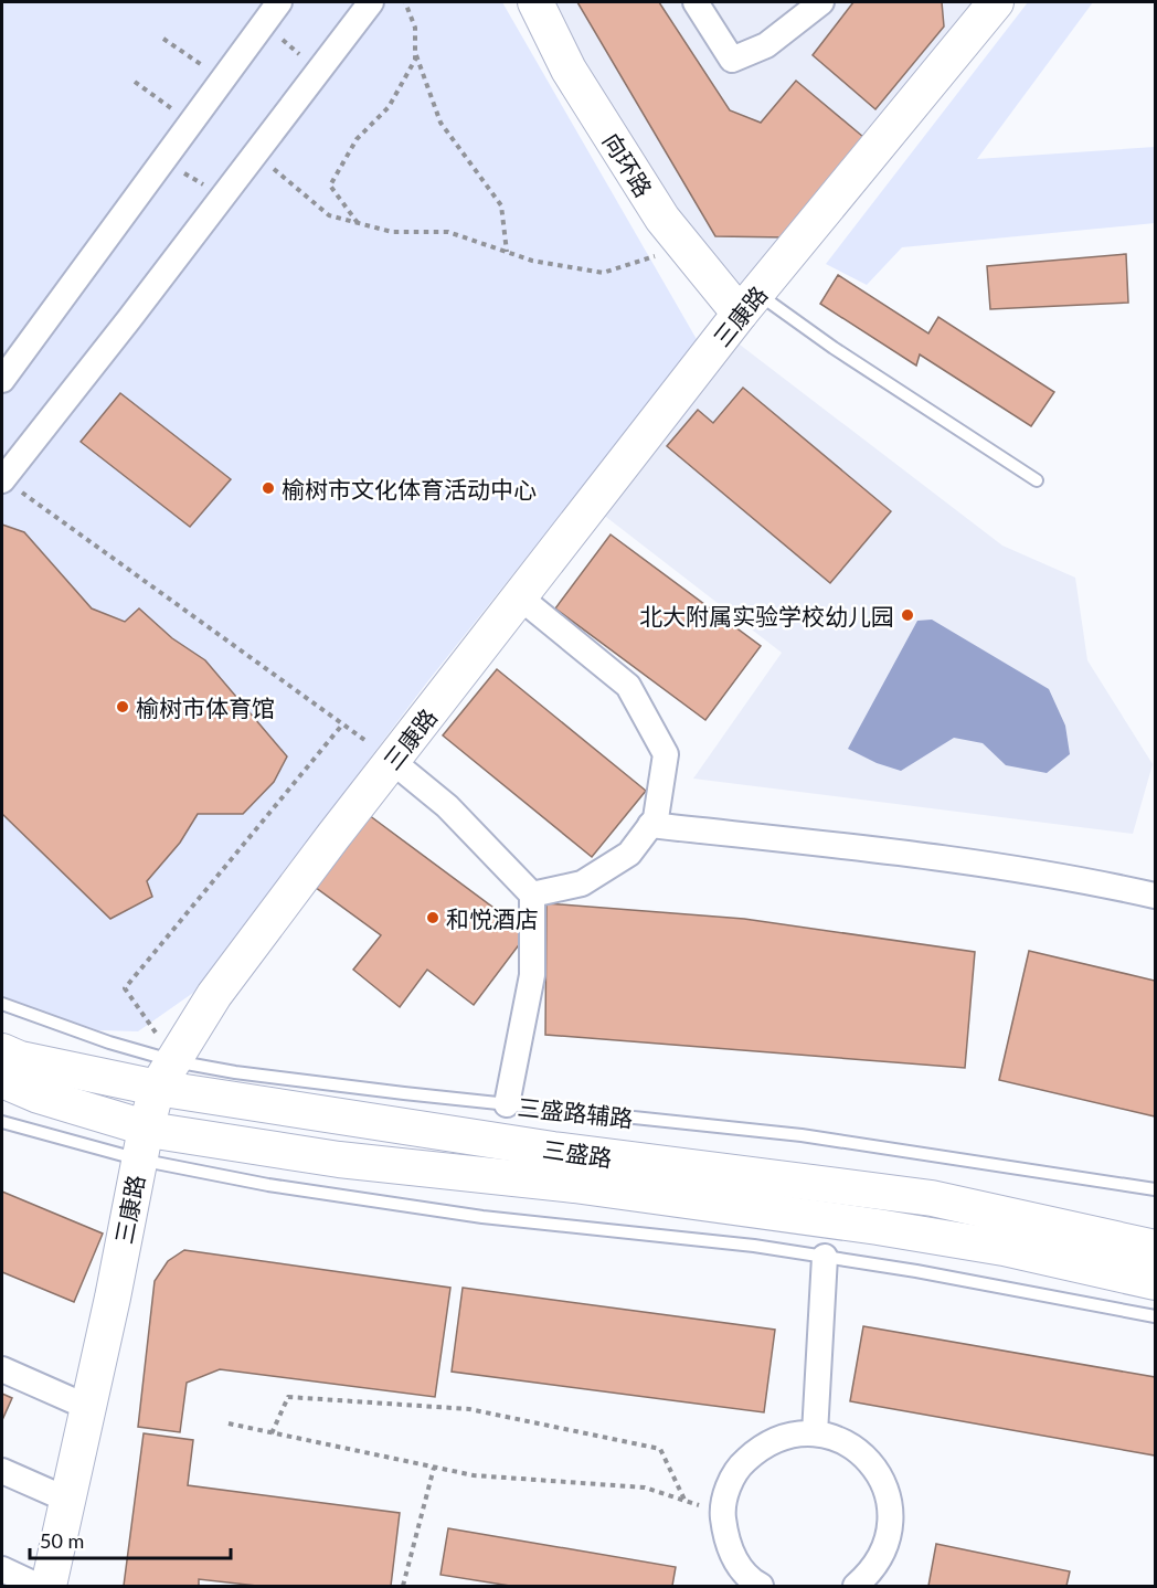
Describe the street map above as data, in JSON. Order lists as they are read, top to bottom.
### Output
{
  "streets": {
    "main road": ["向环路", "三康路", "三盛路"],
    "lane": ["三盛路辅路"]
  },
  "crossings": [
    ["向环路", "三康路"],
    ["三康路", "三盛路辅路"],
    ["三康路", "三盛路"],
    ["三盛路辅路", "三盛路"]
  ],
  "places": [
    "榆树市文化体育活动中心",
    "北大附属实验学校幼儿园",
    "榆树市体育馆",
    "和悦酒店"
  ],
  "scale_bar": "50 m"
}
